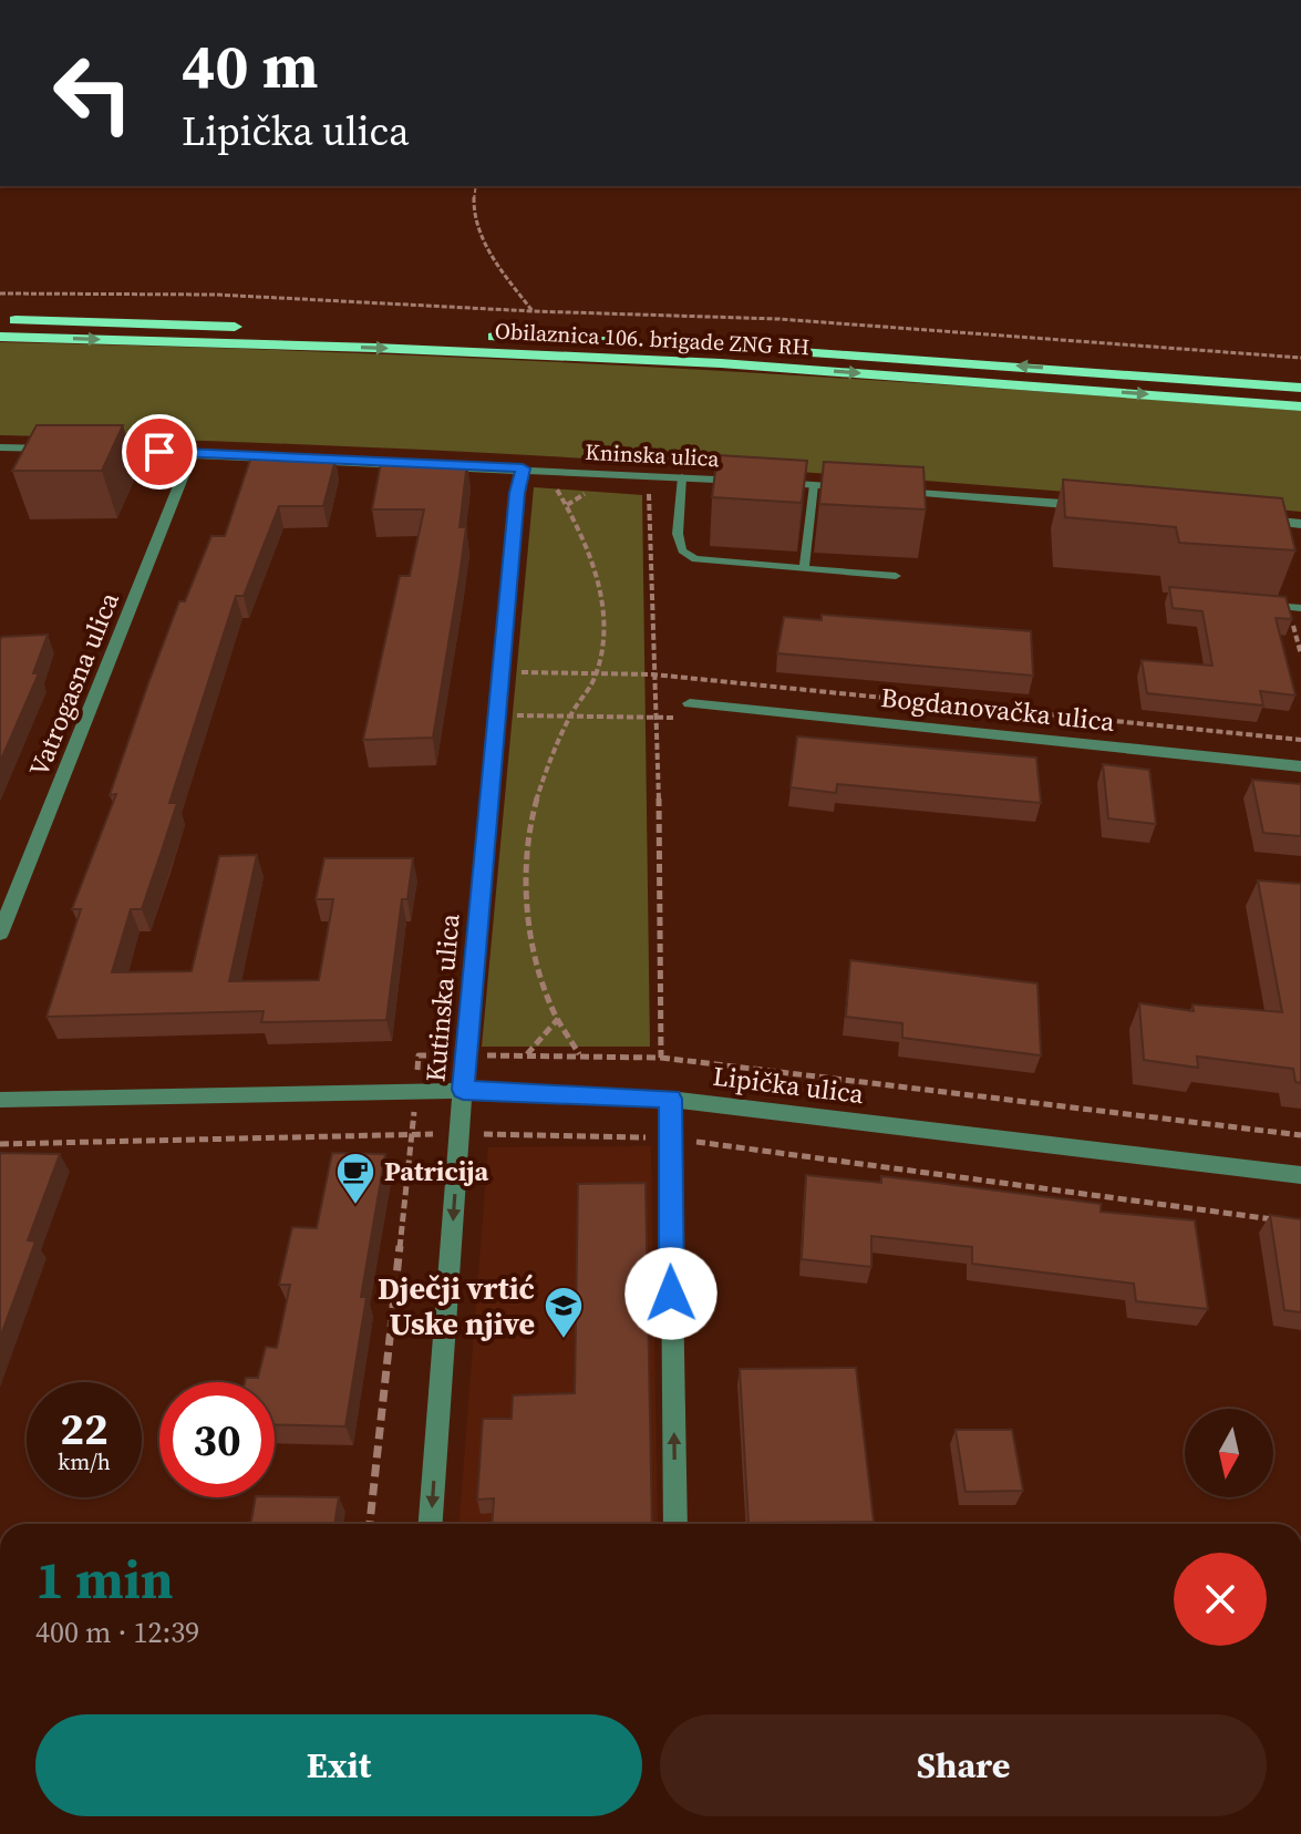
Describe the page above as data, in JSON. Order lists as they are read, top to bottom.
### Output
{
  "streets": {
    "highway": ["Obilaznica 106. brigade ZNG RH"],
    "street": [
      "Kninska ulica",
      "Vatrogasna ulica",
      "Bogdanovačka ulica",
      "Kutinska ulica",
      "Lipička ulica"
    ]
  },
  "crossings": [
    ["Kninska ulica", "Vatrogasna ulica"],
    ["Kninska ulica", "Kutinska ulica"],
    ["Kutinska ulica", "Lipička ulica"]
  ],
  "one_way": ["Kutinska ulica"],
  "places": {
    "cafe": ["Patricija"],
    "school or university": ["Dječji vrtić Uske njive"]
  },
  "north": "bottom",
  "page": {
    "turn": ["40 m", "Lipička ulica"],
    "speed": "22 km/h",
    "limit": "30",
    "heading": ["1 min", "400 m · 12:39"],
    "buttons": ["Exit", "Share"]
  }
}
